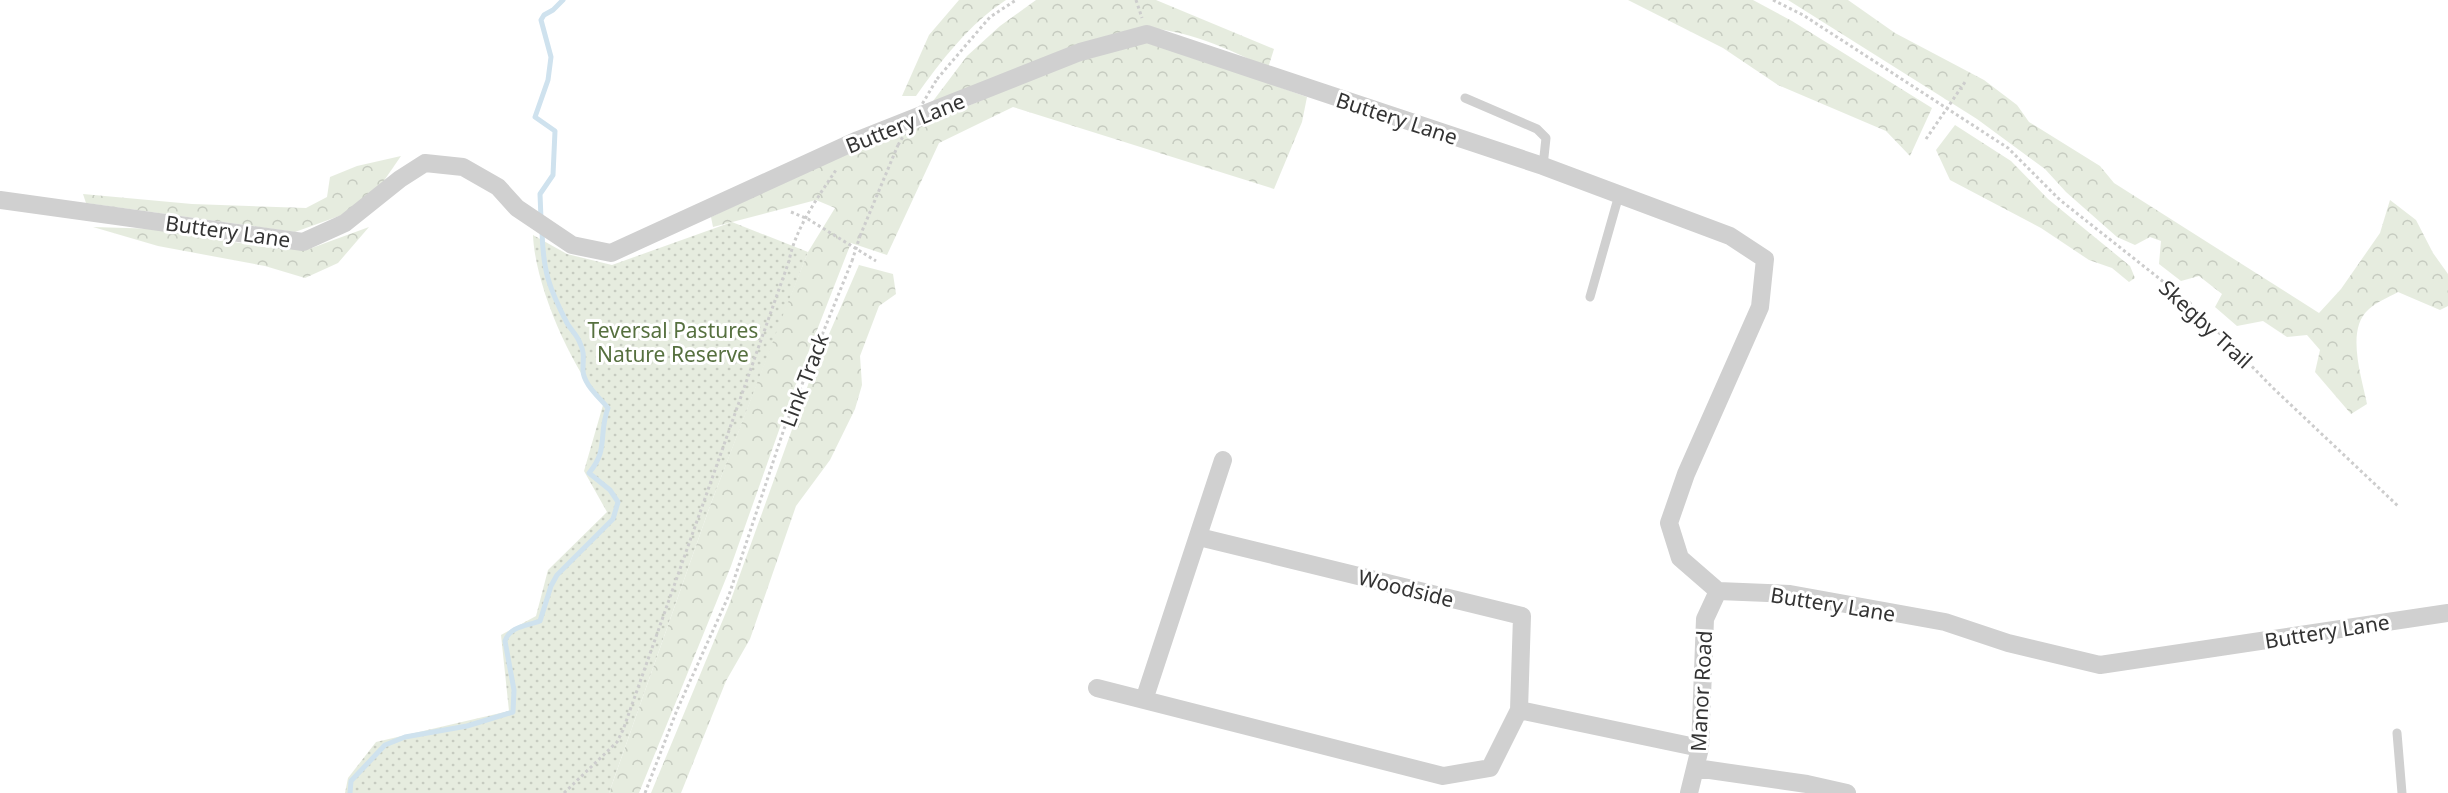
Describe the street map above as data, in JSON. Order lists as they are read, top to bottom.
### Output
{
  "streets": {
    "street": ["Buttery Lane", "Woodside", "Manor Road"],
    "path": ["Skegby Trail", "Link Track"]
  },
  "crossings": [
    ["Buttery Lane", "Manor Road"]
  ],
  "parks": ["Teversal Pastures Nature Reserve"]
}
